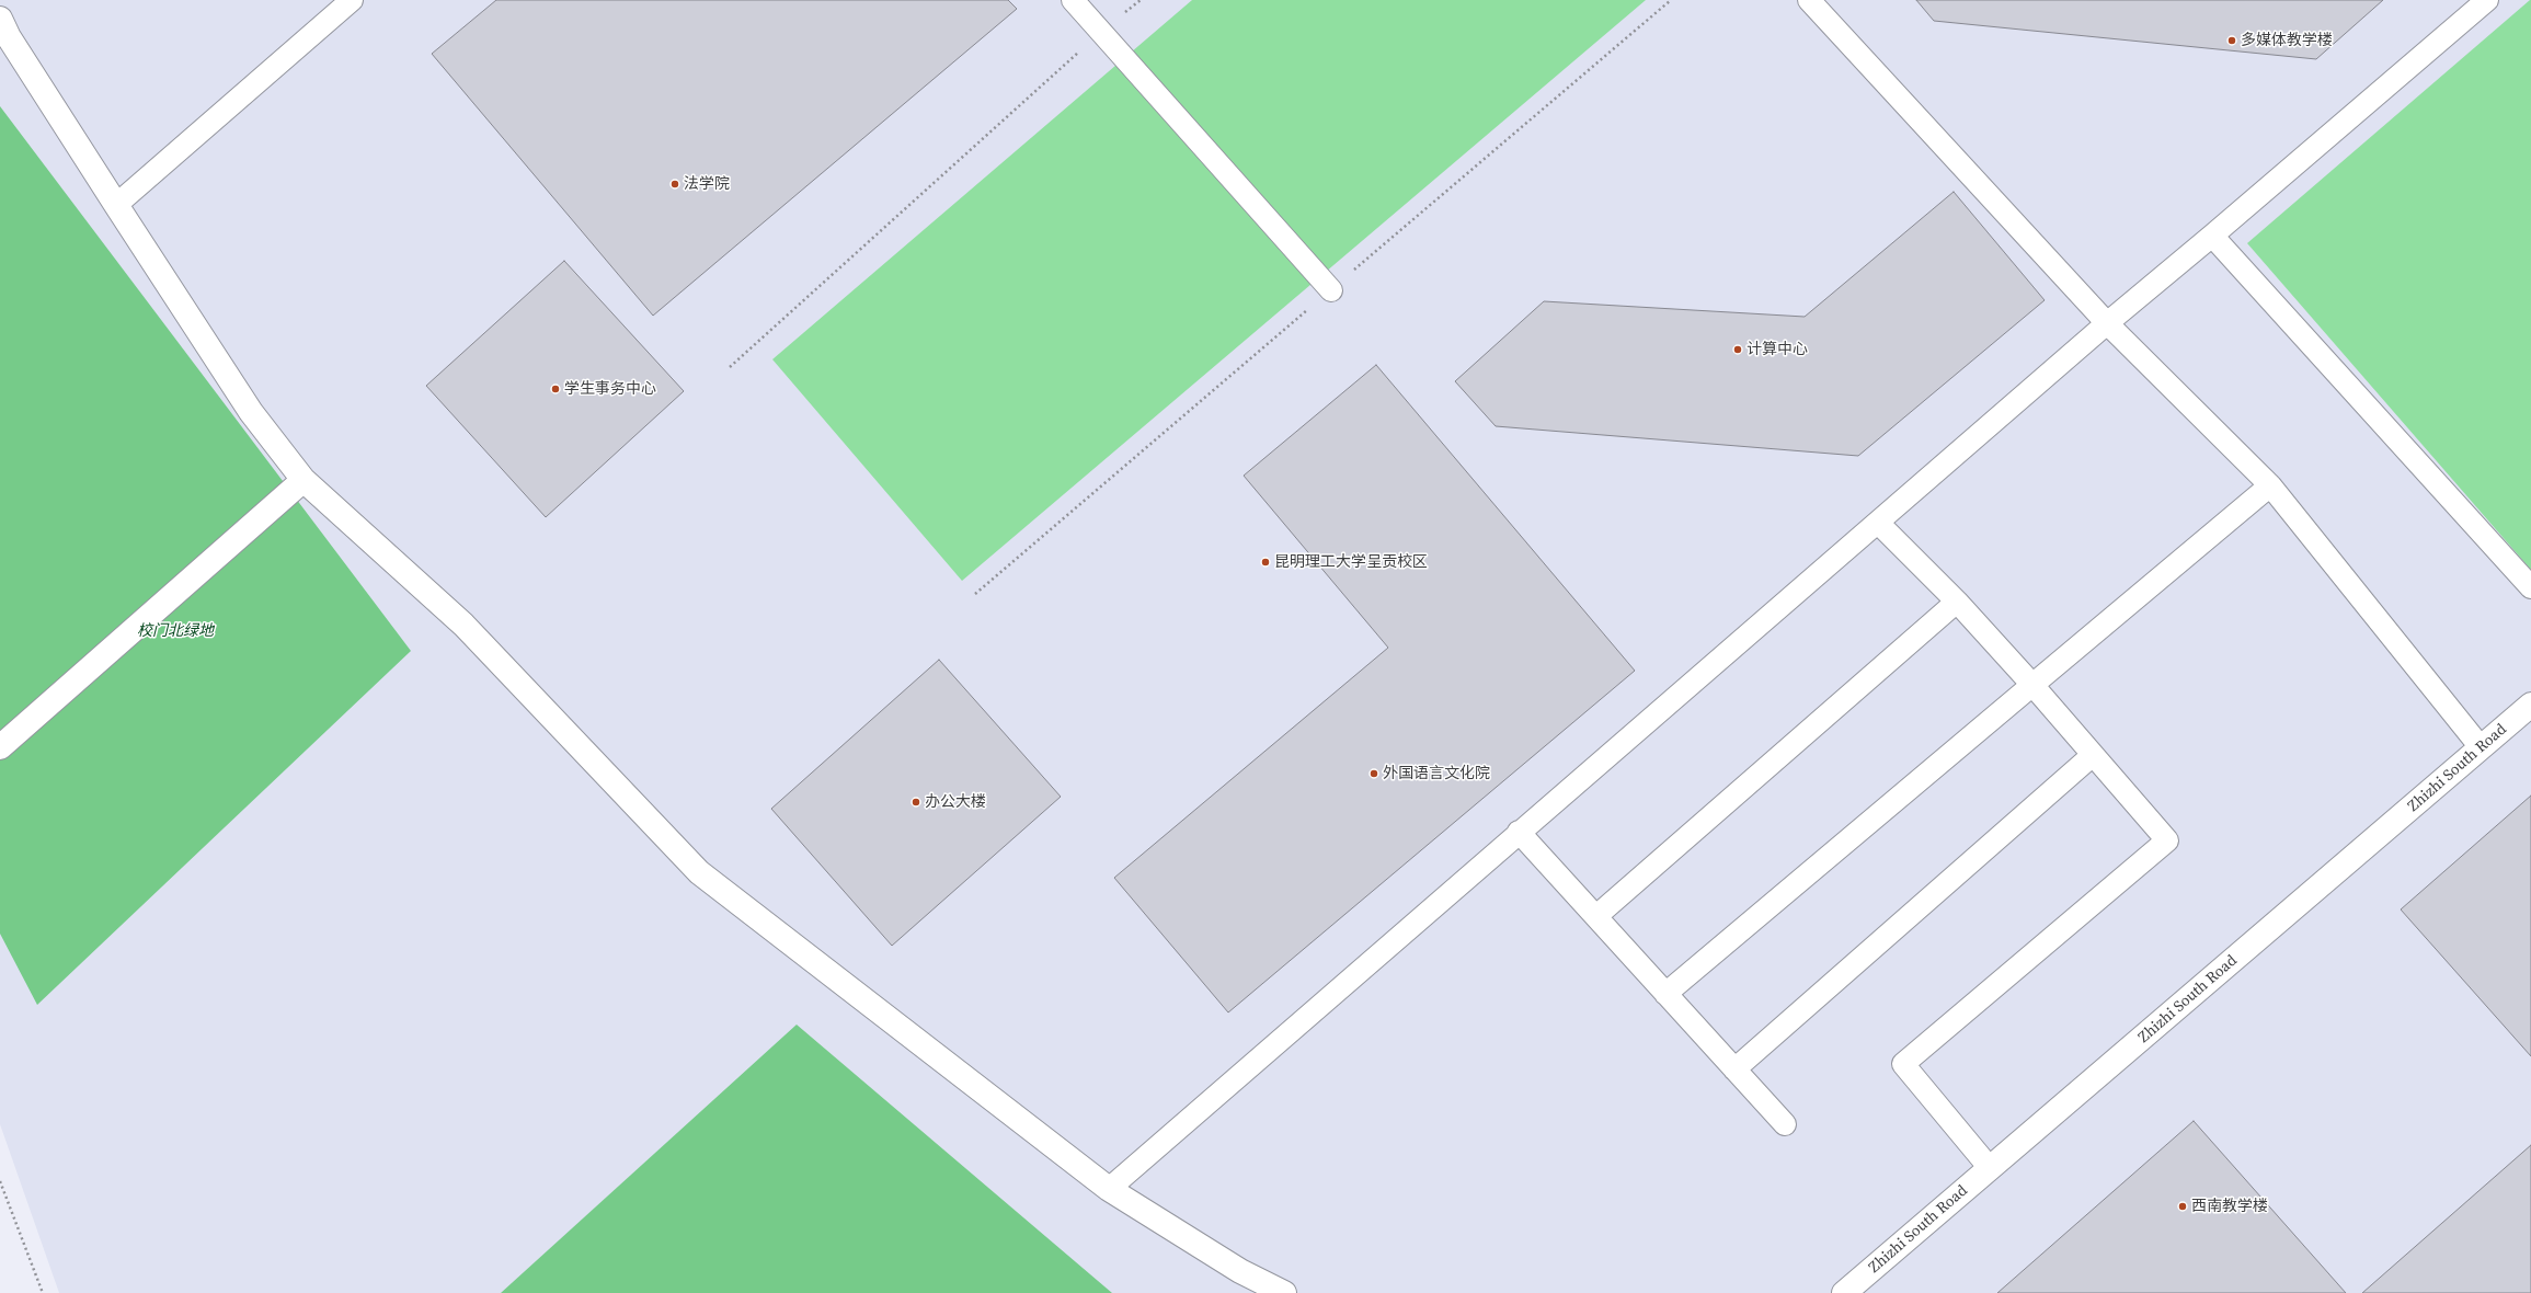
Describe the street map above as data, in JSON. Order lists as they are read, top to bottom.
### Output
{
  "streets": {
    "street": ["Zhizhi South Road"]
  },
  "parks": ["校门北绿地"],
  "places": [
    "多媒体教学楼",
    "法学院",
    "计算中心",
    "学生事务中心",
    "昆明理工大学呈贡校区",
    "外国语言文化院",
    "办公大楼",
    "西南教学楼"
  ]
}
